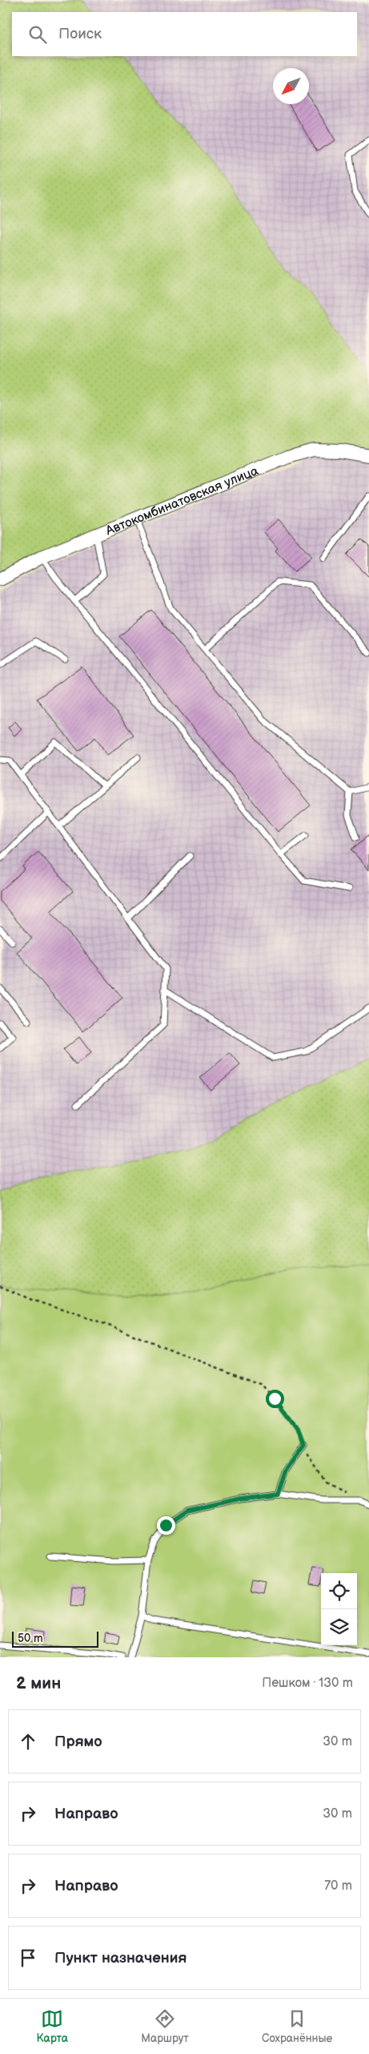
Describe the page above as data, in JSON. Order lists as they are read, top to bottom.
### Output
{
  "streets": {
    "street": ["Автокомбинатовская улица"]
  },
  "scale_bar": "50 m",
  "north": "bottom left",
  "page": {
    "search": "Поиск",
    "scale": "50 m",
    "heading": ["2 мин", "Пешком · 130 m"],
    "list": [
      ["Прямо", "30 m"],
      ["Направо", "30 m"],
      ["Направо", "70 m"],
      "Пункт назначения"
    ],
    "nav": ["Карта", "Маршрут", "Сохранённые"]
  }
}
